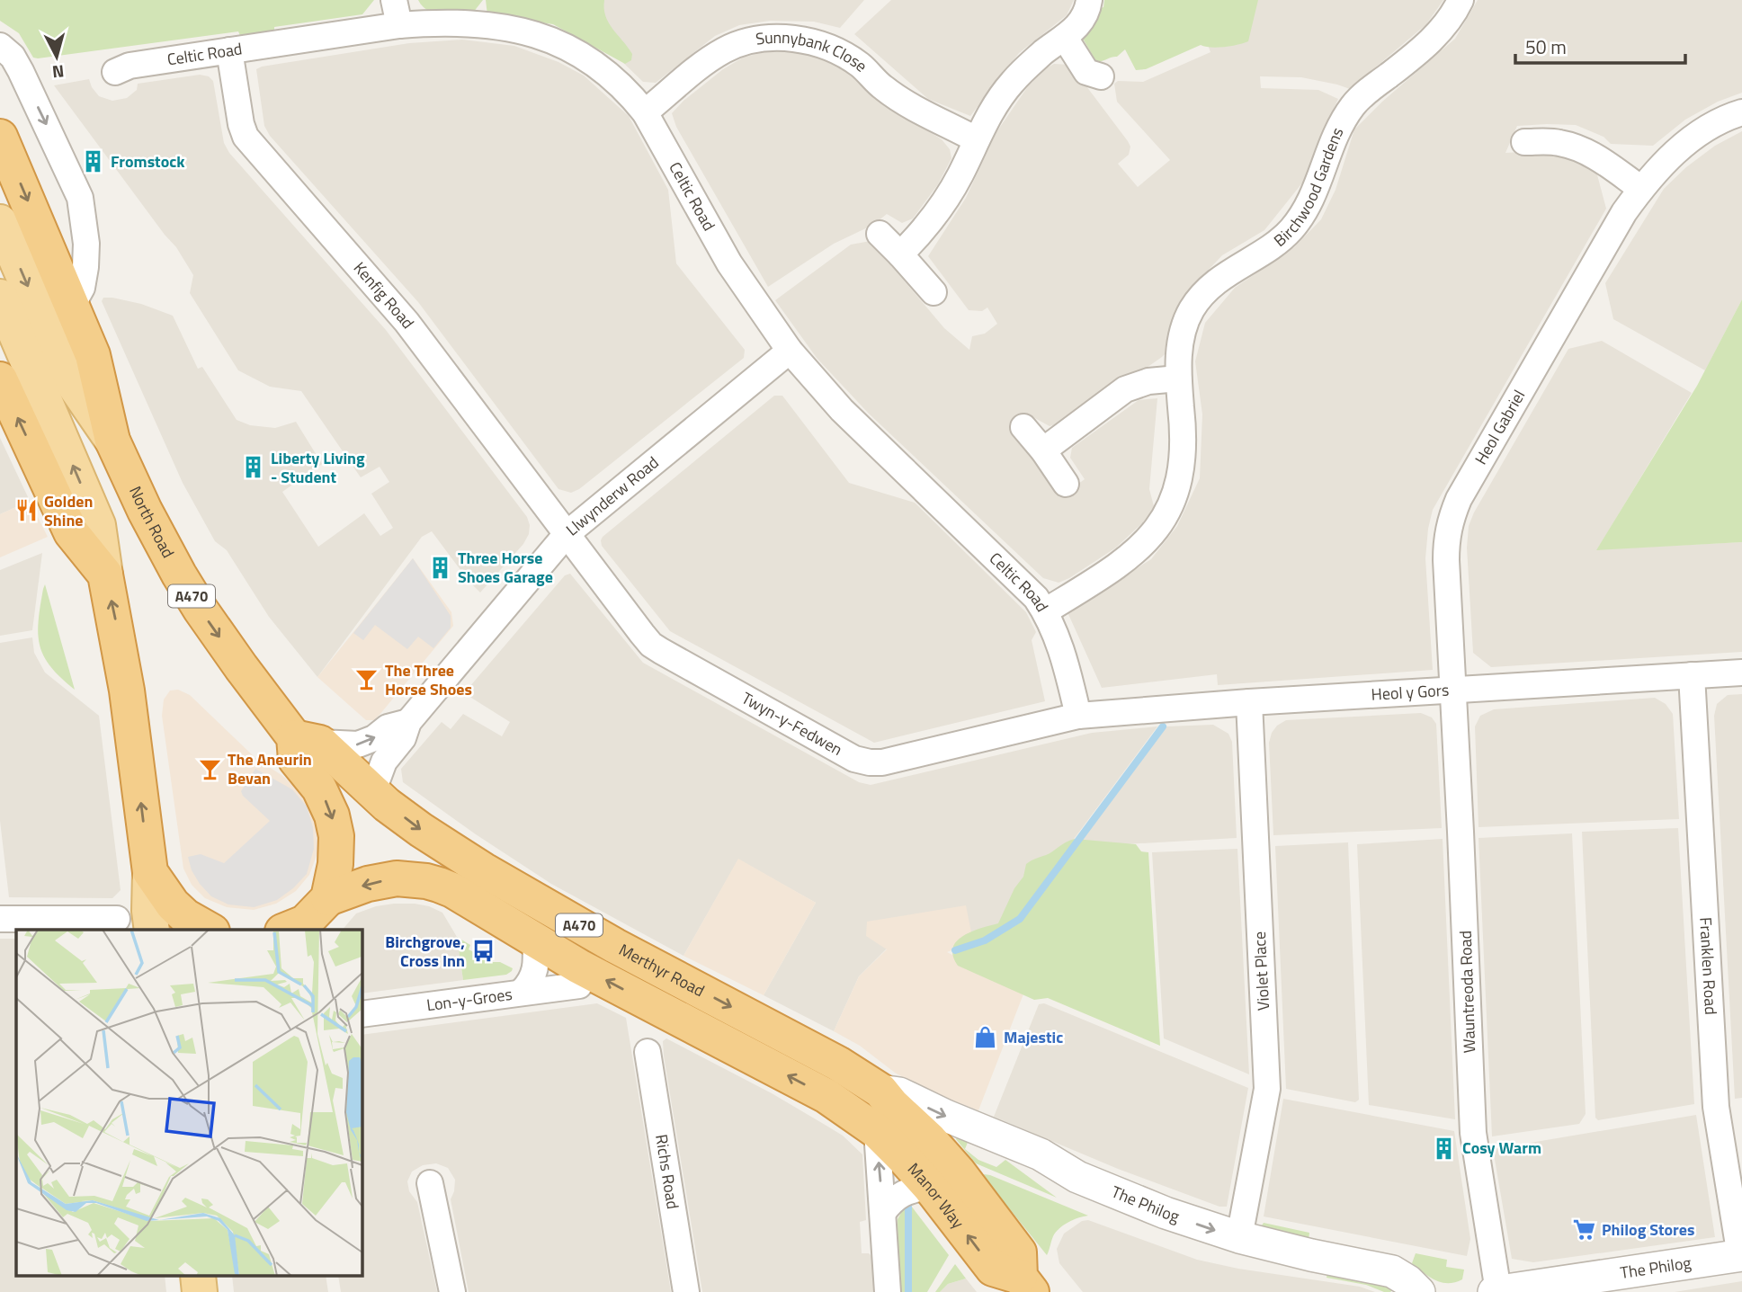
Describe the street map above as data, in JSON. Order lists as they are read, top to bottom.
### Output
{
  "streets": {
    "highway": [
      "North Road",
      "A470",
      "Merthyr Road",
      "Manor Way"
    ],
    "street": [
      "Celtic Road",
      "Sunnybank Close",
      "Birchwood Gardens",
      "Kenfig Road",
      "Heol Gabriel",
      "Llwynderw Road",
      "Heol y Gors",
      "Twyn-y-Fedwen",
      "Franklen Road",
      "Violet Place",
      "Wauntreoda Road",
      "Lon-y-Groes",
      "Richs Road",
      "The Philog"
    ]
  },
  "crossings": [
    ["Celtic Road", "Sunnybank Close"],
    ["Celtic Road", "Birchwood Gardens"],
    ["Celtic Road", "Kenfig Road"],
    ["Celtic Road", "Llwynderw Road"],
    ["Celtic Road", "Heol y Gors"],
    ["Celtic Road", "Twyn-y-Fedwen"],
    ["Kenfig Road", "Llwynderw Road"],
    ["Kenfig Road", "Twyn-y-Fedwen"],
    ["Heol Gabriel", "Heol y Gors"],
    ["Heol Gabriel", "Wauntreoda Road"],
    ["Llwynderw Road", "North Road"],
    ["Llwynderw Road", "Twyn-y-Fedwen"],
    ["Llwynderw Road", "Merthyr Road"],
    ["North Road", "A470"],
    ["North Road", "Merthyr Road"],
    ["A470", "Manor Way"],
    ["Heol y Gors", "Twyn-y-Fedwen"],
    ["Heol y Gors", "Franklen Road"],
    ["Heol y Gors", "Violet Place"],
    ["Heol y Gors", "Wauntreoda Road"],
    ["Franklen Road", "The Philog"],
    ["Merthyr Road", "Manor Way"],
    ["Merthyr Road", "The Philog"],
    ["Violet Place", "The Philog"],
    ["Wauntreoda Road", "The Philog"],
    ["Manor Way", "The Philog"]
  ],
  "one_way": ["Merthyr Road", "The Philog"],
  "places": {
    "building": [
      "Fromstock",
      "Liberty Living - Student",
      "Three Horse Shoes Garage",
      "Cosy Warm"
    ],
    "restaurant": ["Golden Shine"],
    "bar": ["The Three Horse Shoes", "The Aneurin Bevan"],
    "bus stop": ["Birchgrove, Cross Inn"],
    "shop": ["Majestic"],
    "supermarket": ["Philog Stores"]
  },
  "scale_bar": "50 m",
  "north": "bottom"
}
